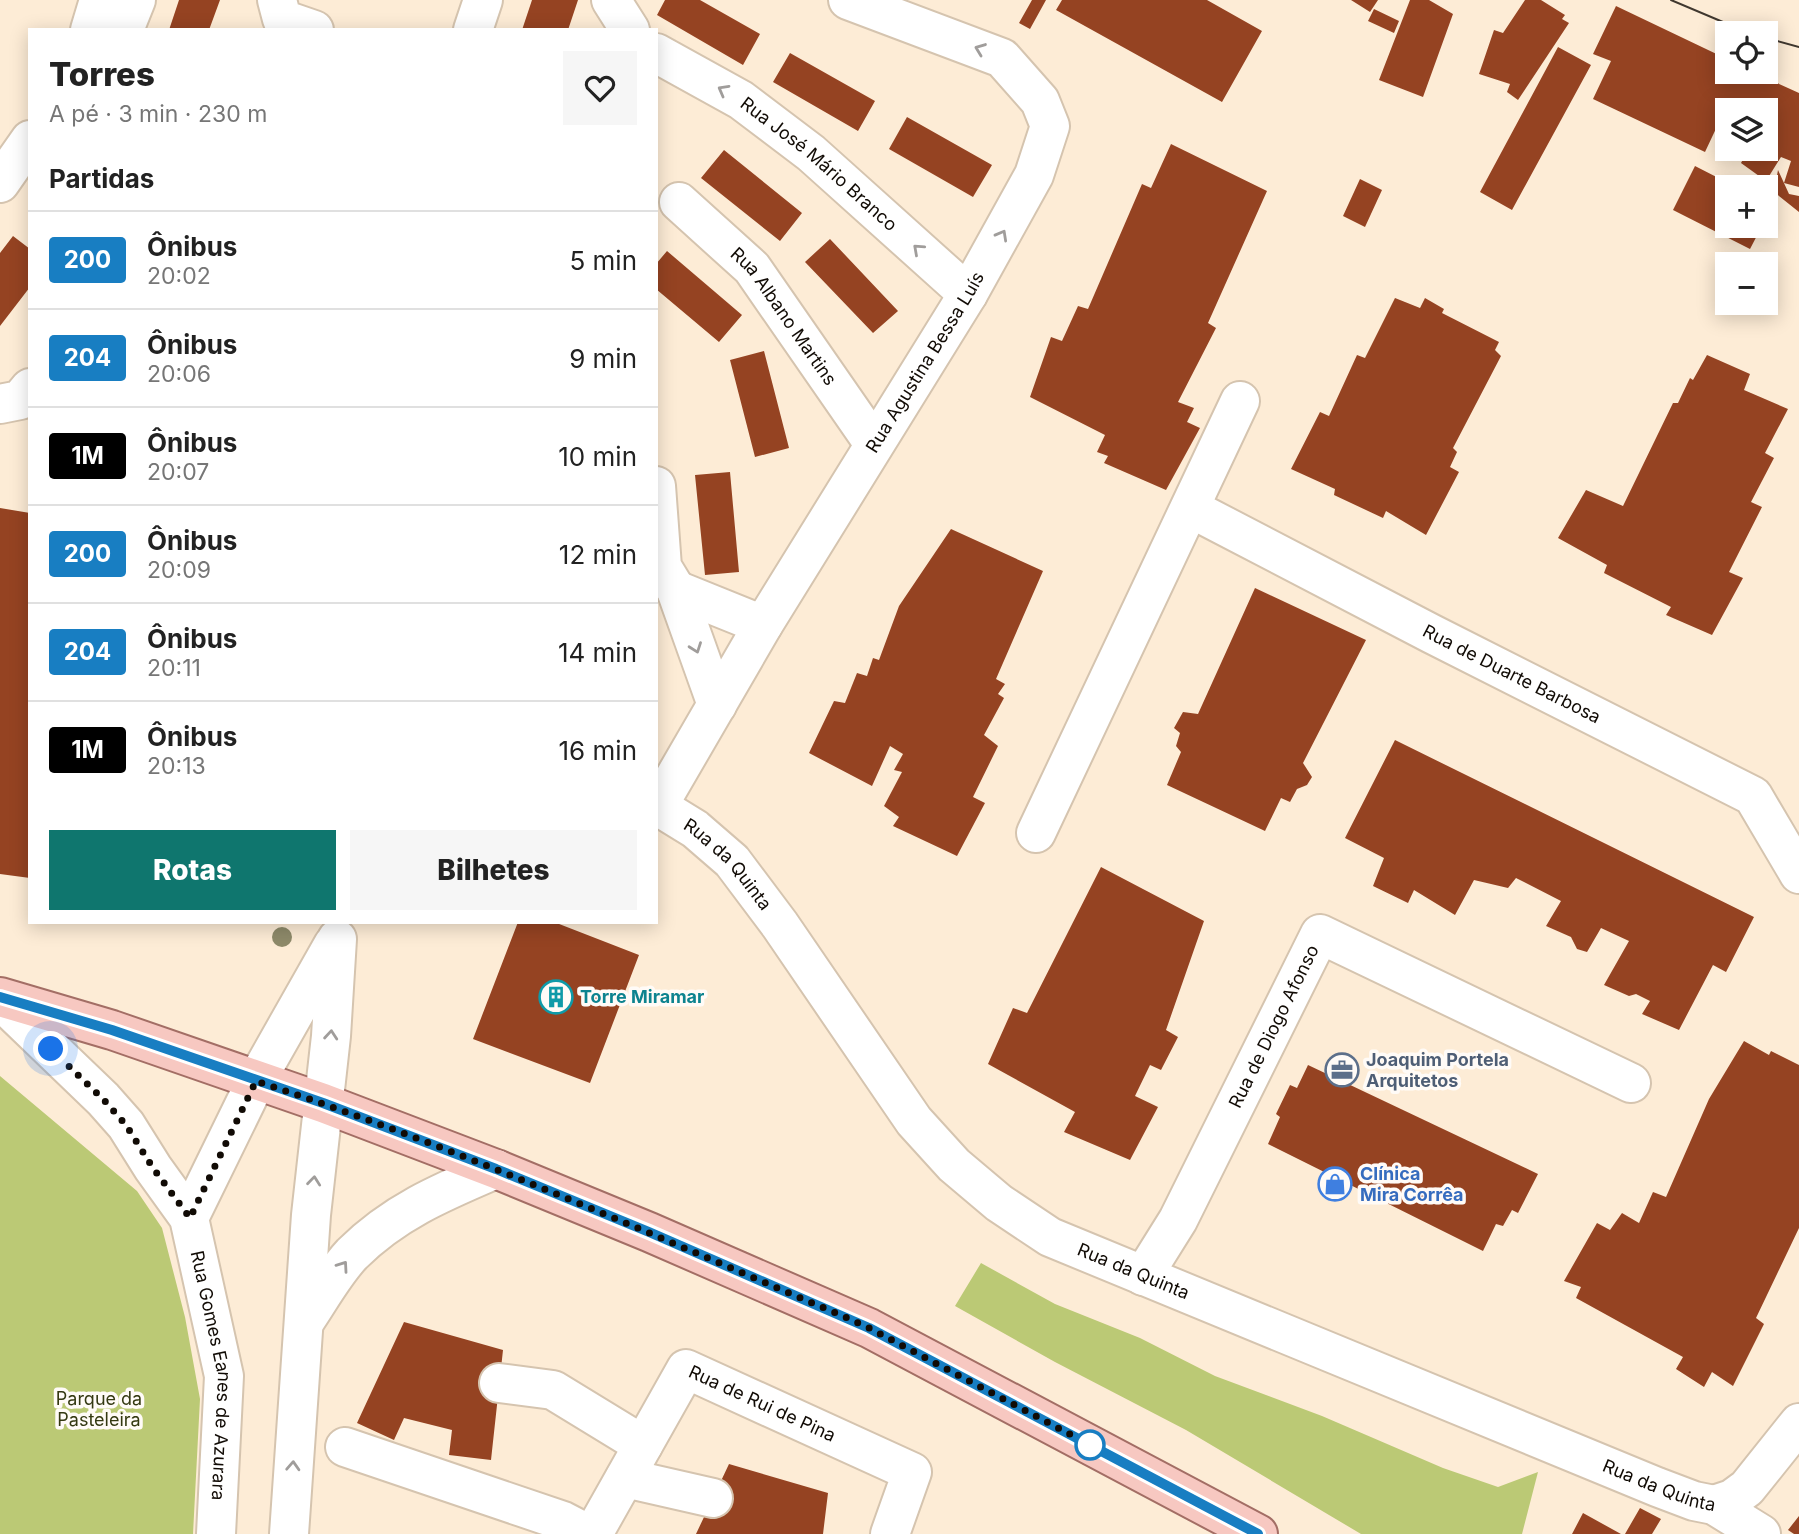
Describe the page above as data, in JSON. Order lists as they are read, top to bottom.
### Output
{
  "streets": {
    "street": [
      "Rua José Mário Branco",
      "Rua Albano Martins",
      "Rua Agustina Bessa Luís",
      "Rua de Duarte Barbosa",
      "Rua da Quinta",
      "Rua de Diogo Afonso",
      "Rua Gomes Eanes de Azurara",
      "Rua de Rui de Pina"
    ]
  },
  "crossings": [
    ["Rua José Mário Branco", "Rua Agustina Bessa Luís"],
    ["Rua Albano Martins", "Rua Agustina Bessa Luís"],
    ["Rua da Quinta", "Rua de Diogo Afonso"]
  ],
  "one_way": ["Rua José Mário Branco"],
  "parks": ["Parque da Pasteleira"],
  "places": {
    "building": ["Torre Miramar"],
    "office": ["Joaquim Portela Arquitetos"],
    "shop": ["Clínica Mira Corrêa"]
  },
  "lines": ["bus line 200"],
  "page": {
    "map_buttons": ["+", "−"],
    "heading": [
      ["Torres", "A pé · 3 min · 230 m"],
      "Partidas"
    ],
    "list": [
      {
        "mark": "200",
        "name": "Ônibus",
        "note": "20:02",
        "value": "5 min"
      },
      {
        "mark": "204",
        "name": "Ônibus",
        "note": "20:06",
        "value": "9 min"
      },
      {
        "mark": "1M",
        "name": "Ônibus",
        "note": "20:07",
        "value": "10 min"
      },
      {
        "mark": "200",
        "name": "Ônibus",
        "note": "20:09",
        "value": "12 min"
      },
      {
        "mark": "204",
        "name": "Ônibus",
        "note": "20:11",
        "value": "14 min"
      },
      {
        "mark": "1M",
        "name": "Ônibus",
        "note": "20:13",
        "value": "16 min"
      }
    ],
    "buttons": ["Rotas", "Bilhetes"]
  }
}
